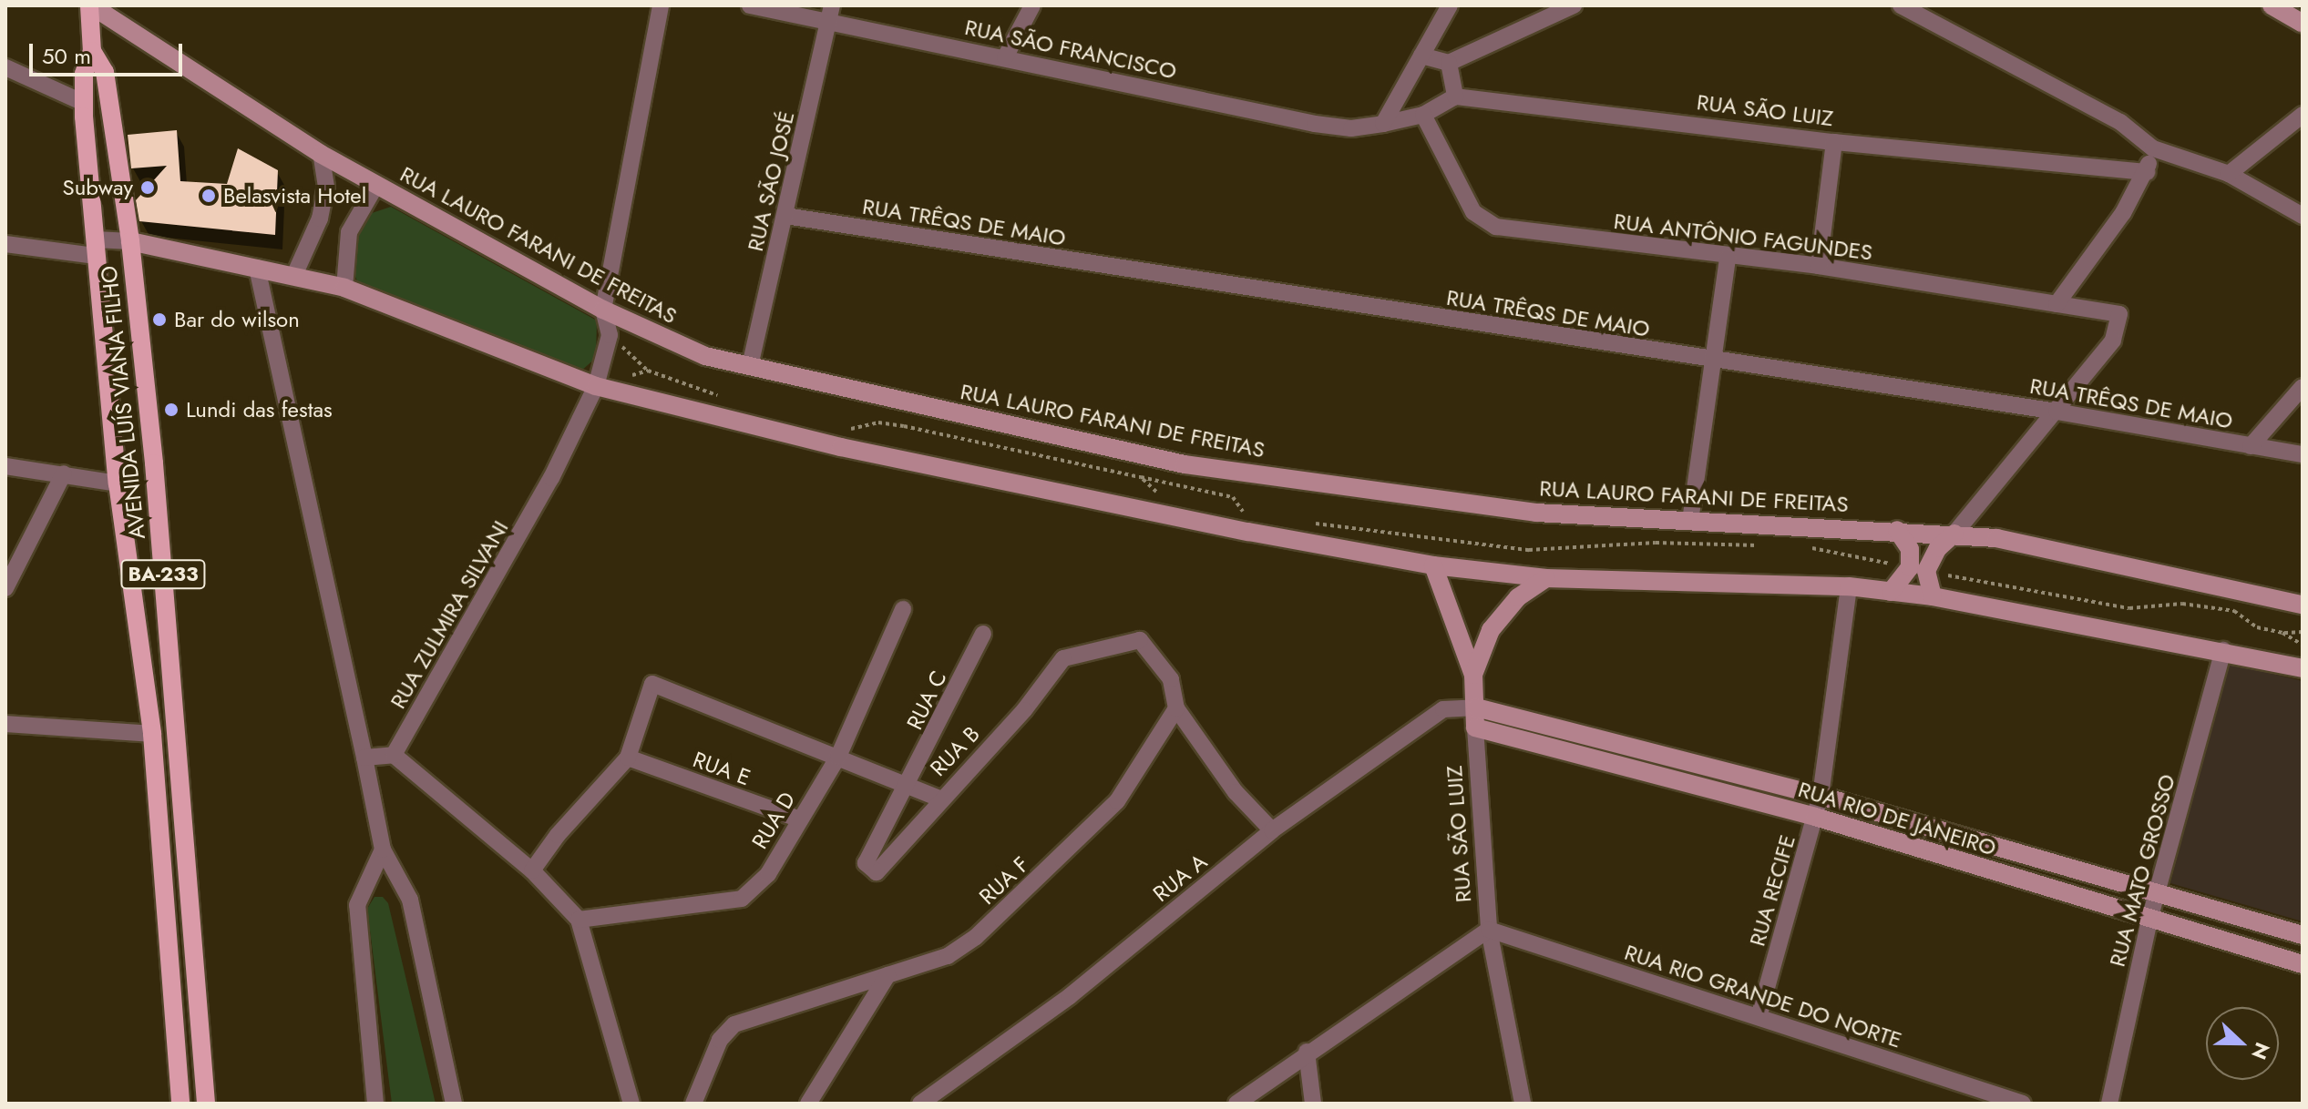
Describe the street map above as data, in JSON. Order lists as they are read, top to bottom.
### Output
{
  "streets": {
    "main road": ["AVENIDA LUÍS VIANA FILHO", "BA-233"],
    "street": [
      "RUA SÃO FRANCISCO",
      "RUA SÃO LUIZ",
      "RUA SÃO JOSÉ",
      "RUA TRÊQS DE MAIO",
      "RUA ANTÔNIO FAGUNDES",
      "RUA LAURO FARANI DE FREITAS",
      "RUA ZULMIRA SILVANI",
      "RUA C",
      "RUA B",
      "RUA E",
      "RUA RIO DE JANEIRO",
      "RUA D",
      "RUA MATO GROSSO",
      "RUA A",
      "RUA F",
      "RUA RECIFE",
      "RUA RIO GRANDE DO NORTE"
    ]
  },
  "crossings": [
    ["RUA SÃO FRANCISCO", "RUA SÃO JOSÉ"],
    ["RUA SÃO LUIZ", "RUA RIO DE JANEIRO"],
    ["RUA SÃO LUIZ", "RUA A"],
    ["RUA SÃO LUIZ", "RUA RIO GRANDE DO NORTE"],
    ["RUA SÃO JOSÉ", "RUA TRÊQS DE MAIO"],
    ["RUA SÃO JOSÉ", "RUA LAURO FARANI DE FREITAS"],
    ["RUA TRÊQS DE MAIO", "RUA ANTÔNIO FAGUNDES"],
    ["RUA LAURO FARANI DE FREITAS", "AVENIDA LUÍS VIANA FILHO"],
    ["RUA C", "RUA B"],
    ["RUA B", "RUA F"],
    ["RUA E", "RUA D"],
    ["RUA RIO DE JANEIRO", "RUA MATO GROSSO"],
    ["RUA RIO DE JANEIRO", "RUA A"],
    ["RUA RIO DE JANEIRO", "RUA RECIFE"],
    ["RUA RECIFE", "RUA RIO GRANDE DO NORTE"]
  ],
  "places": [
    "Subway",
    "Belasvista Hotel",
    "Bar do wilson",
    "Lundi das festas"
  ],
  "scale_bar": "50 m",
  "north": "right"
}
